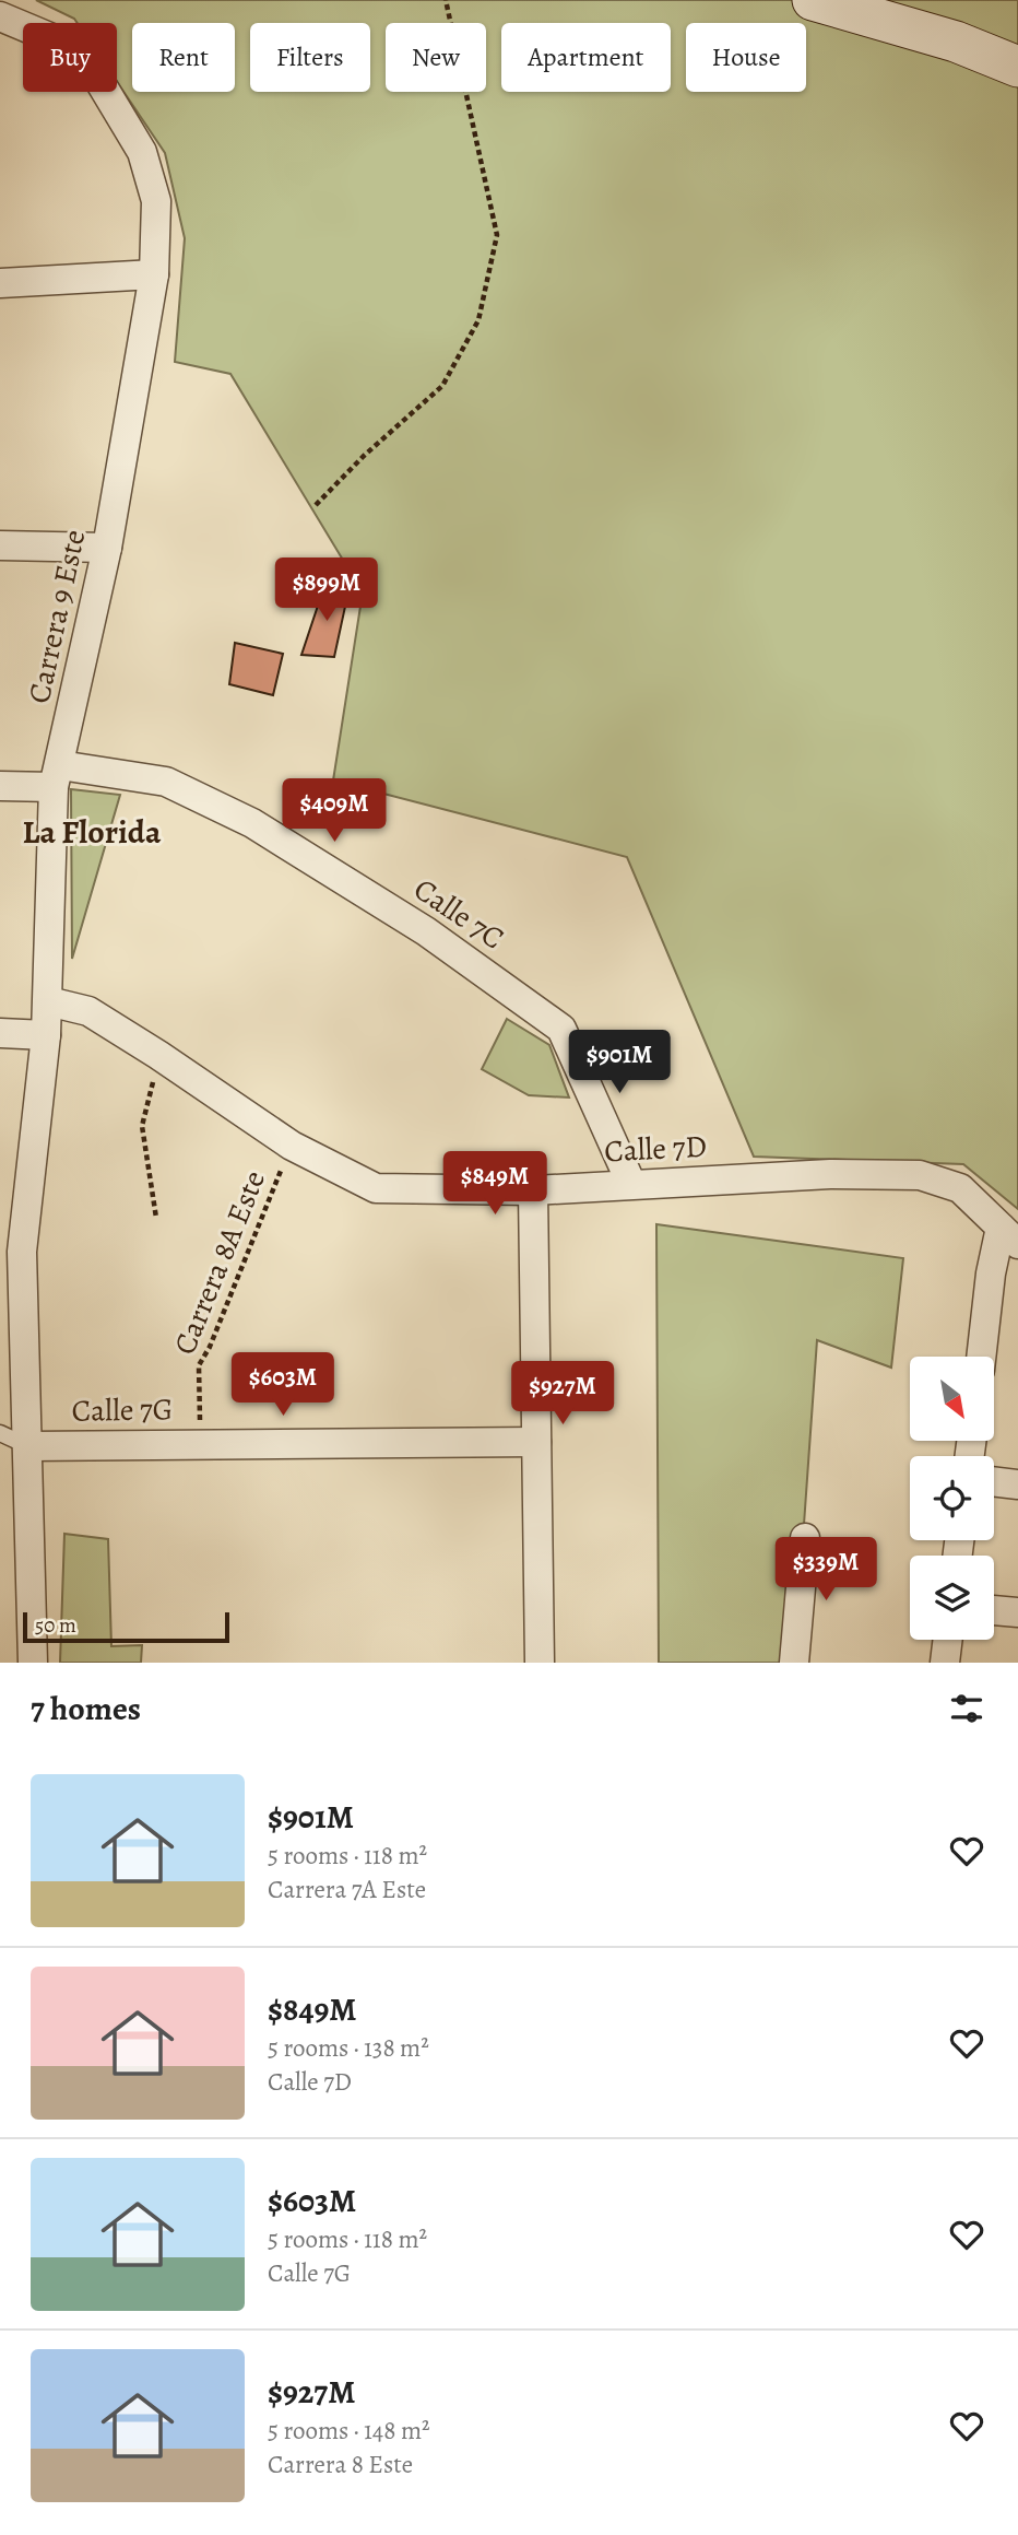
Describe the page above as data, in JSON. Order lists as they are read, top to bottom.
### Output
{
  "streets": {
    "street": [
      "Carrera 9 Este",
      "Calle 7C",
      "Calle 7D",
      "Calle 7G"
    ],
    "path": ["Carrera 8A Este"]
  },
  "crossings": [
    ["Carrera 9 Este", "Calle 7C"],
    ["Carrera 9 Este", "Calle 7D"],
    ["Carrera 9 Este", "Calle 7G"],
    ["Calle 7C", "Calle 7D"],
    ["Calle 7D", "Carrera 8A Este"],
    ["Carrera 8A Este", "Calle 7G"]
  ],
  "districts": ["La Florida"],
  "scale_bar": "50 m",
  "north": "bottom right",
  "page": {
    "chip": [
      "Buy",
      "Rent",
      "Filters",
      "New",
      "Apartment",
      "House"
    ],
    "price": [
      "$899M",
      "$409M",
      "$901M",
      "$849M",
      "$603M",
      "$927M",
      "$339M"
    ],
    "scale": "50 m",
    "heading": "7 homes",
    "list": [
      {
        "name": "$901M",
        "note": "5 rooms · 118 m² · Carrera 7A Este"
      },
      {
        "name": "$849M",
        "note": "5 rooms · 138 m² · Calle 7D"
      },
      {
        "name": "$603M",
        "note": "5 rooms · 118 m² · Calle 7G"
      },
      {
        "name": "$927M",
        "note": "5 rooms · 148 m² · Carrera 8 Este"
      }
    ]
  }
}
